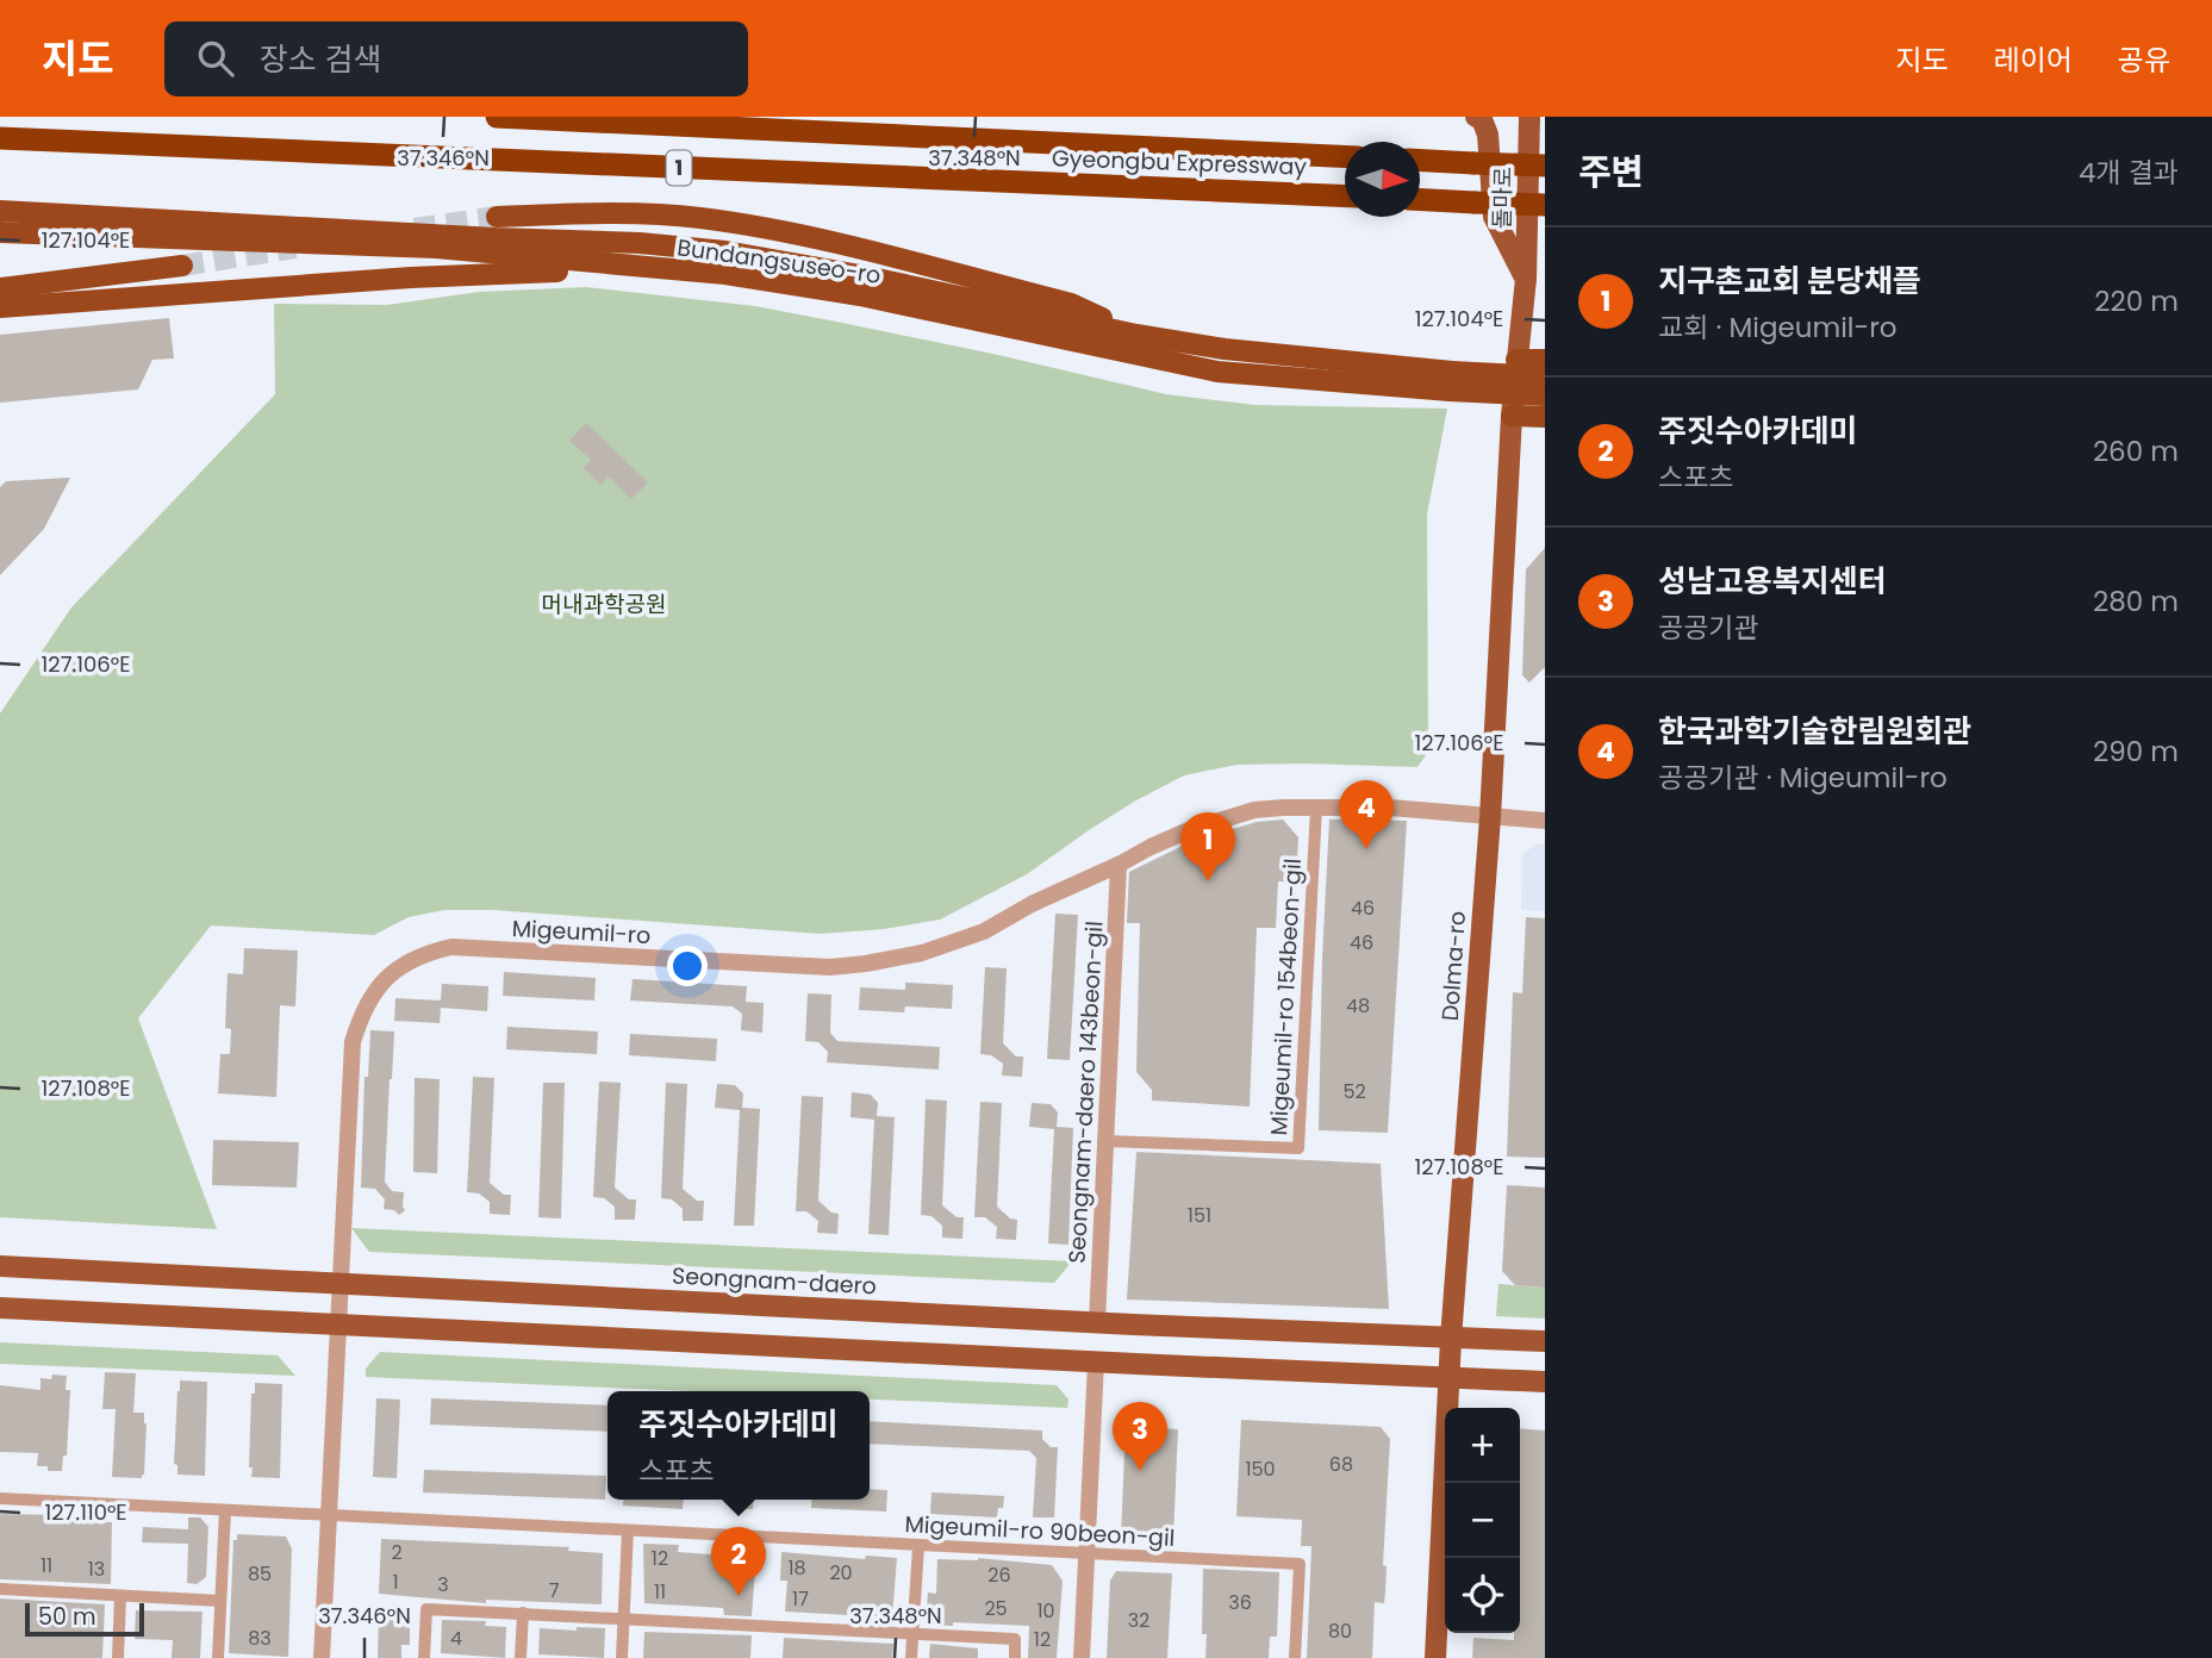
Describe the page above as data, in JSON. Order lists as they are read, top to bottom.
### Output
{
  "streets": {
    "highway": ["Gyeongbu Expressway", "1", "Bundangsuseo-ro"],
    "main road": ["돌마로", "Dolma-ro", "Seongnam-daero"],
    "street": [
      "Migeumil-ro",
      "Migeumil-ro 154beon-gil",
      "Seongnam-daero 143beon-gil",
      "Migeumil-ro 90beon-gil"
    ]
  },
  "crossings": [
    ["돌마로", "Dolma-ro"],
    ["Migeumil-ro", "Dolma-ro"],
    ["Migeumil-ro", "Migeumil-ro 154beon-gil"],
    ["Migeumil-ro", "Seongnam-daero 143beon-gil"],
    ["Migeumil-ro", "Seongnam-daero"],
    ["Migeumil-ro", "Migeumil-ro 90beon-gil"],
    ["Dolma-ro", "Seongnam-daero"],
    ["Migeumil-ro 154beon-gil", "Seongnam-daero 143beon-gil"],
    ["Seongnam-daero 143beon-gil", "Seongnam-daero"]
  ],
  "parks": ["머내과학공원"],
  "house_numbers": [
    "46",
    "46",
    "48",
    "52",
    "151",
    "68",
    "150",
    "2",
    "12",
    "11",
    "18",
    "13",
    "20",
    "85",
    "26",
    "1",
    "3",
    "7",
    "11",
    "17",
    "36",
    "25",
    "10",
    "32",
    "80",
    "83",
    "4",
    "12"
  ],
  "scale_bar": "50 m",
  "north": "right",
  "page": {
    "header": "지도",
    "search": "장소 검색",
    "nav": ["지도", "레이어", "공유"],
    "heading": ["주변", "4개 결과"],
    "list": [
      {
        "mark": "1",
        "name": "지구촌교회 분당채플",
        "note": "교회 · Migeumil-ro",
        "value": "220 m"
      },
      {
        "mark": "2",
        "name": "주짓수아카데미",
        "note": "스포츠",
        "value": "260 m"
      },
      {
        "mark": "3",
        "name": "성남고용복지센터",
        "note": "공공기관",
        "value": "280 m"
      },
      {
        "mark": "4",
        "name": "한국과학기술한림원회관",
        "note": "공공기관 · Migeumil-ro",
        "value": "290 m"
      }
    ],
    "pins": [
      "4",
      "1",
      "3",
      "2"
    ],
    "popup": ["주짓수아카데미", "스포츠"],
    "map_buttons": ["+", "−"],
    "scale": "50 m"
  },
  "coordinates": [
    "37.346°N",
    "37.348°N",
    "127.104°E",
    "127.106°E",
    "127.108°E",
    "127.110°E"
  ]
}
